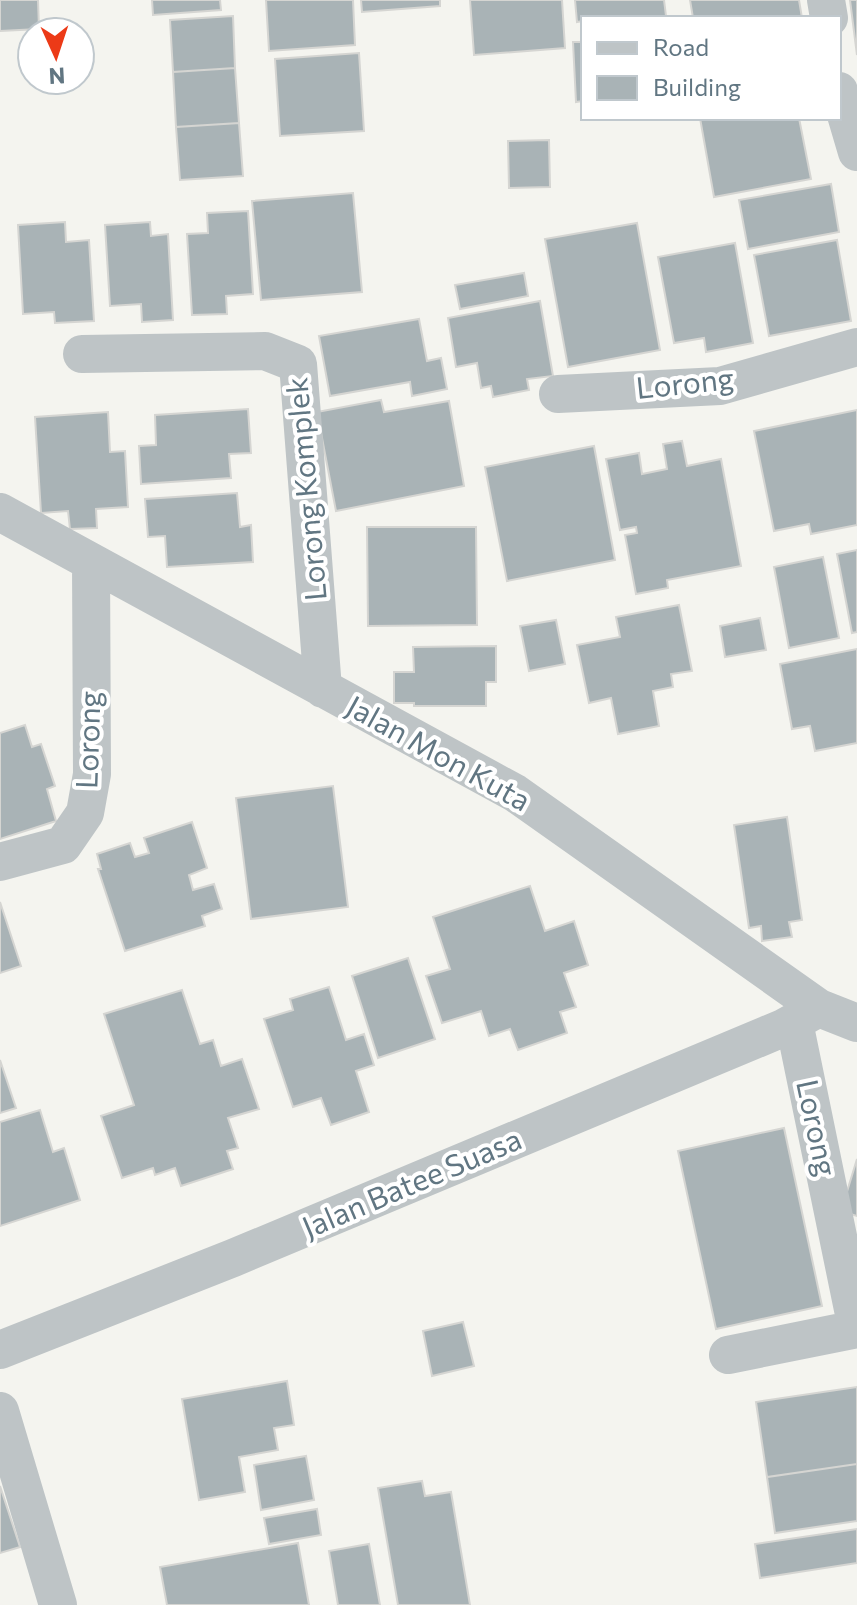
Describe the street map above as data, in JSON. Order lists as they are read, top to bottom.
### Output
{
  "streets": {
    "street": [
      "Lorong",
      "Lorong Komplek",
      "Jalan Mon Kuta",
      "Jalan Batee Suasa"
    ]
  },
  "crossings": [
    ["Lorong", "Jalan Mon Kuta"],
    ["Lorong", "Jalan Batee Suasa"],
    ["Lorong Komplek", "Jalan Mon Kuta"],
    ["Jalan Mon Kuta", "Jalan Batee Suasa"]
  ],
  "legend": ["Road", "Building"],
  "north": "bottom"
}
